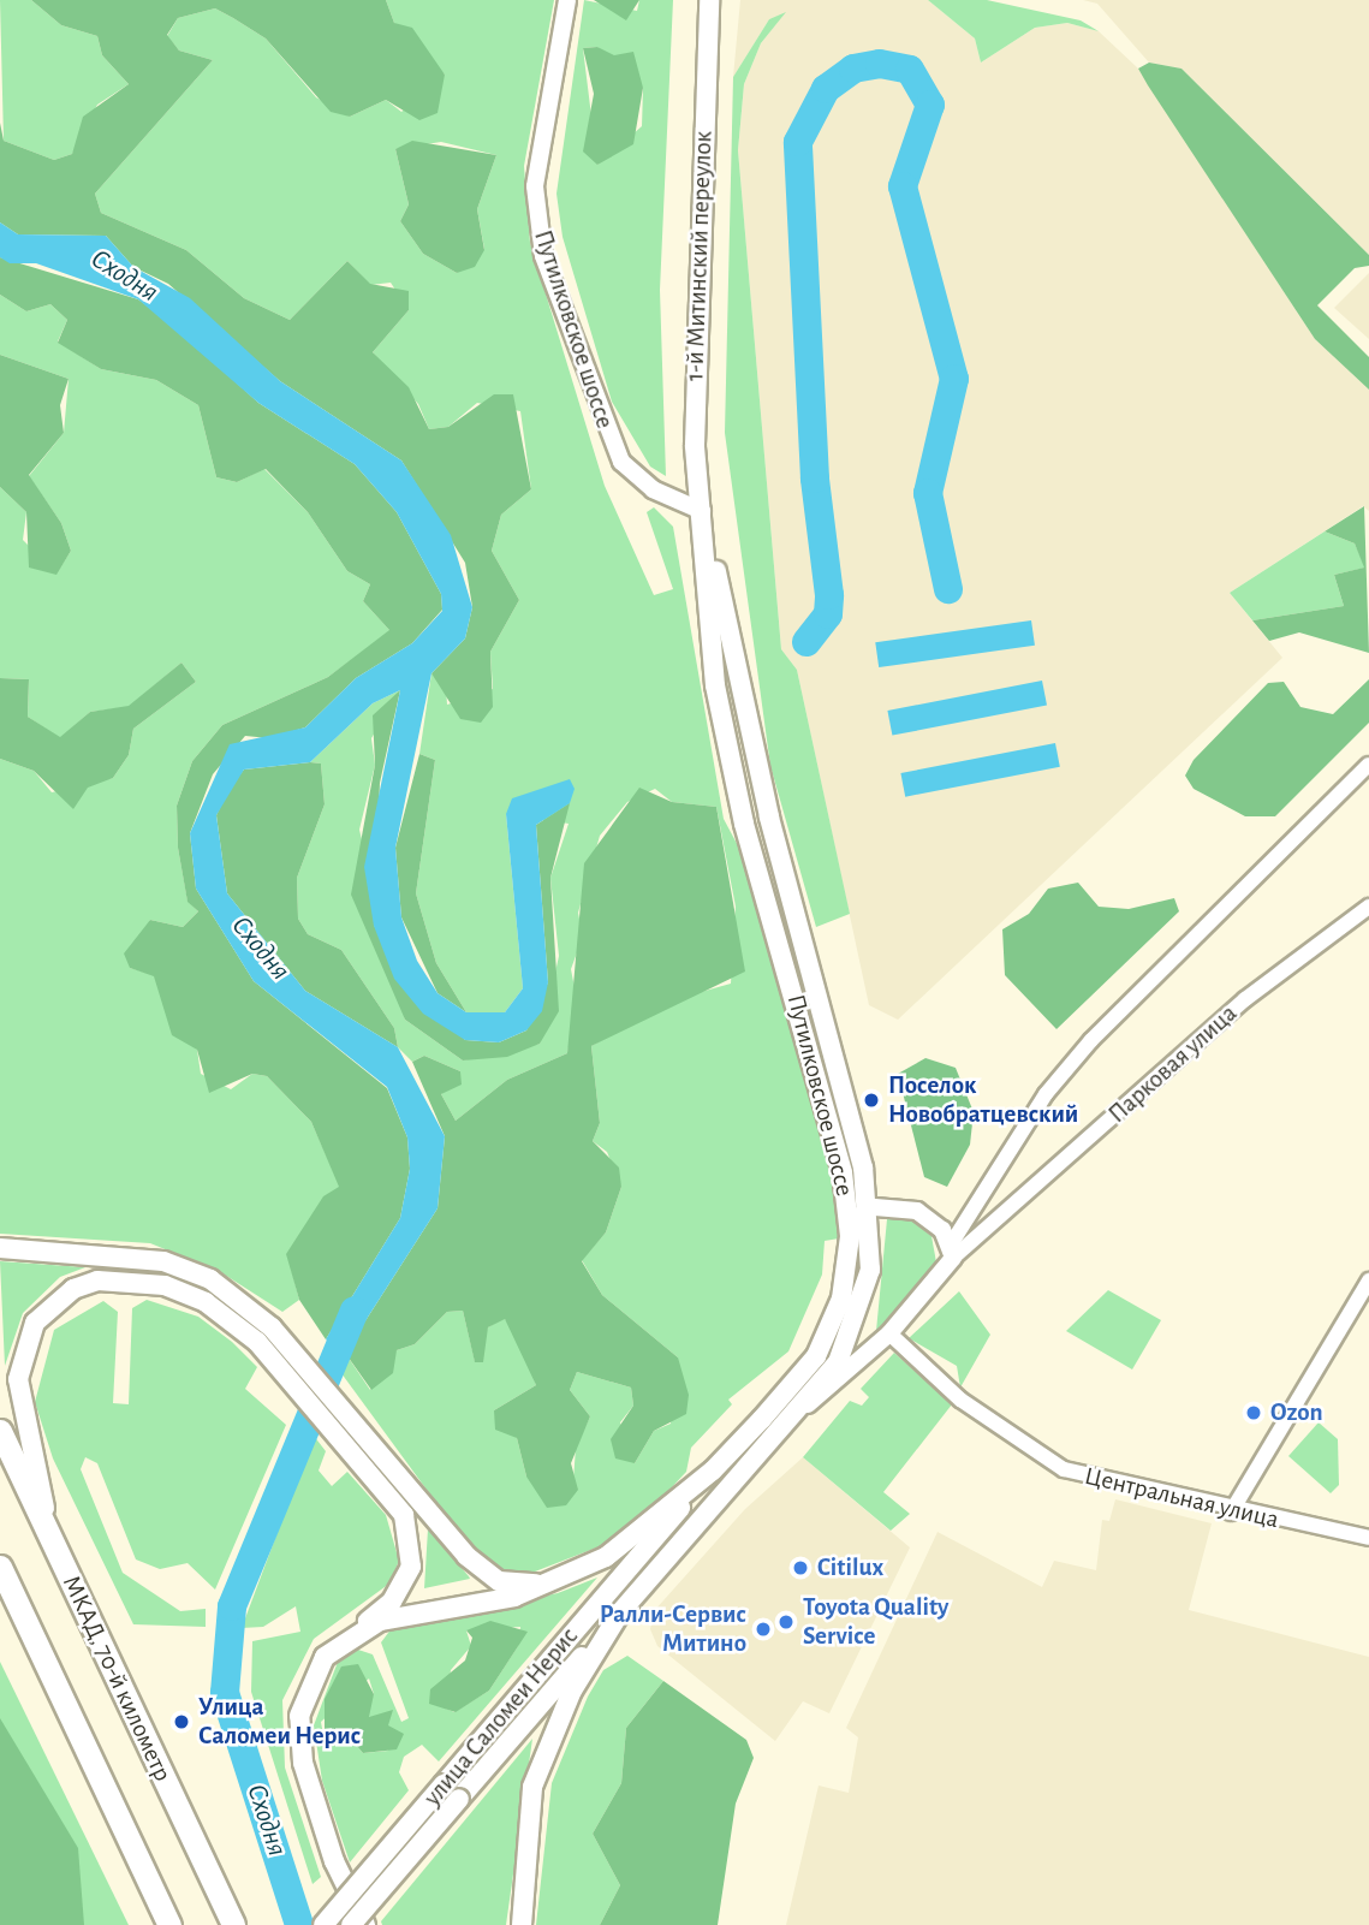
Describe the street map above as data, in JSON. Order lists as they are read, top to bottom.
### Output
{
  "streets": {
    "highway": ["МКАД, 70-й километр"],
    "main road": ["1-й Митинский переулок", "Путилковское шоссе", "улица Саломеи Нерис"],
    "street": ["Парковая улица", "Центральная улица"]
  },
  "crossings": [
    ["1-й Митинский переулок", "Путилковское шоссе"],
    ["Путилковское шоссе", "Парковая улица"],
    ["Путилковское шоссе", "улица Саломеи Нерис"],
    ["Парковая улица", "Центральная улица"]
  ],
  "water": ["Сходня"],
  "places": [
    "Поселок Новобратцевский",
    "Ozon",
    "Citilux",
    "Toyota Quality Service",
    "Ралли-Сервис Митино",
    "Улица Саломеи Нерис"
  ]
}
